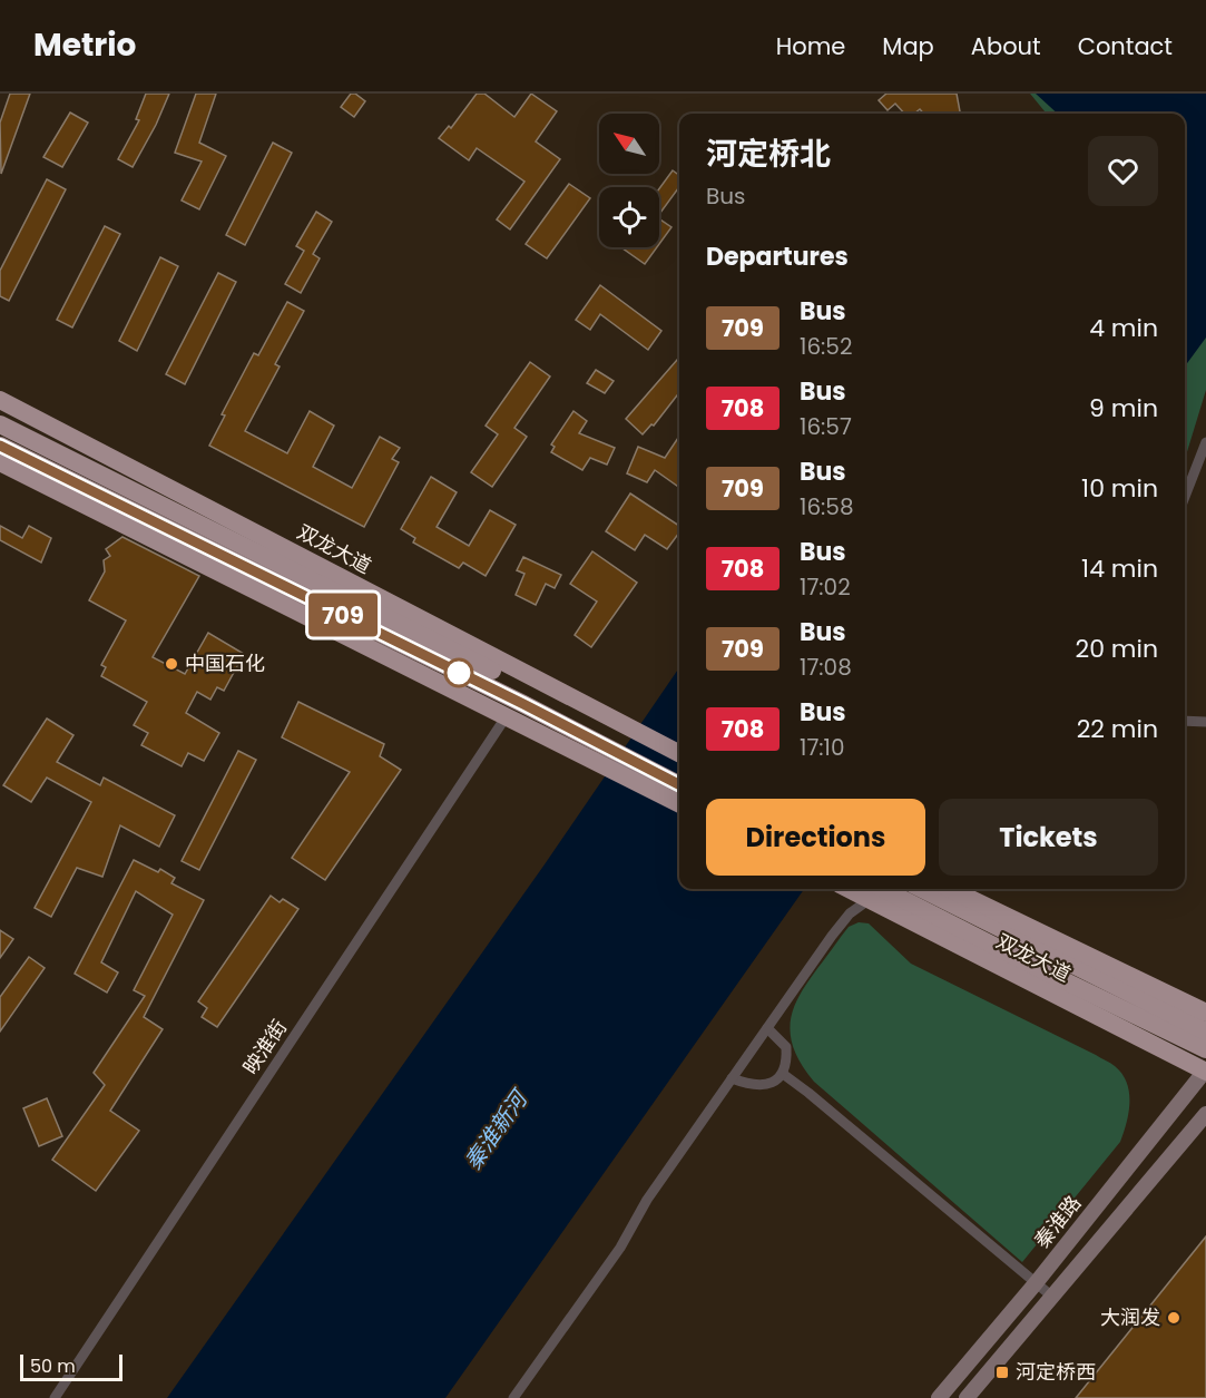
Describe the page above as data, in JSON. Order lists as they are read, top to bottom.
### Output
{
  "streets": {
    "highway": ["双龙大道"],
    "main road": ["秦淮路"],
    "street": ["映淮街"]
  },
  "crossings": [
    ["双龙大道", "秦淮路"]
  ],
  "water": ["秦淮新河"],
  "places": {
    "other": ["中国石化", "大润发"],
    "transit": ["河定桥西"]
  },
  "lines": ["bus line 709"],
  "scale_bar": "50 m",
  "north": "top left",
  "page": {
    "header": "Metrio",
    "nav": [
      "Home",
      "Map",
      "About",
      "Contact"
    ],
    "on_map": "709",
    "heading": [
      ["河定桥北", "Bus"],
      "Departures"
    ],
    "list": [
      {
        "mark": "709",
        "name": "Bus",
        "note": "16:52",
        "value": "4 min"
      },
      {
        "mark": "708",
        "name": "Bus",
        "note": "16:57",
        "value": "9 min"
      },
      {
        "mark": "709",
        "name": "Bus",
        "note": "16:58",
        "value": "10 min"
      },
      {
        "mark": "708",
        "name": "Bus",
        "note": "17:02",
        "value": "14 min"
      },
      {
        "mark": "709",
        "name": "Bus",
        "note": "17:08",
        "value": "20 min"
      },
      {
        "mark": "708",
        "name": "Bus",
        "note": "17:10",
        "value": "22 min"
      }
    ],
    "buttons": ["Directions", "Tickets"],
    "scale": "50 m"
  }
}
